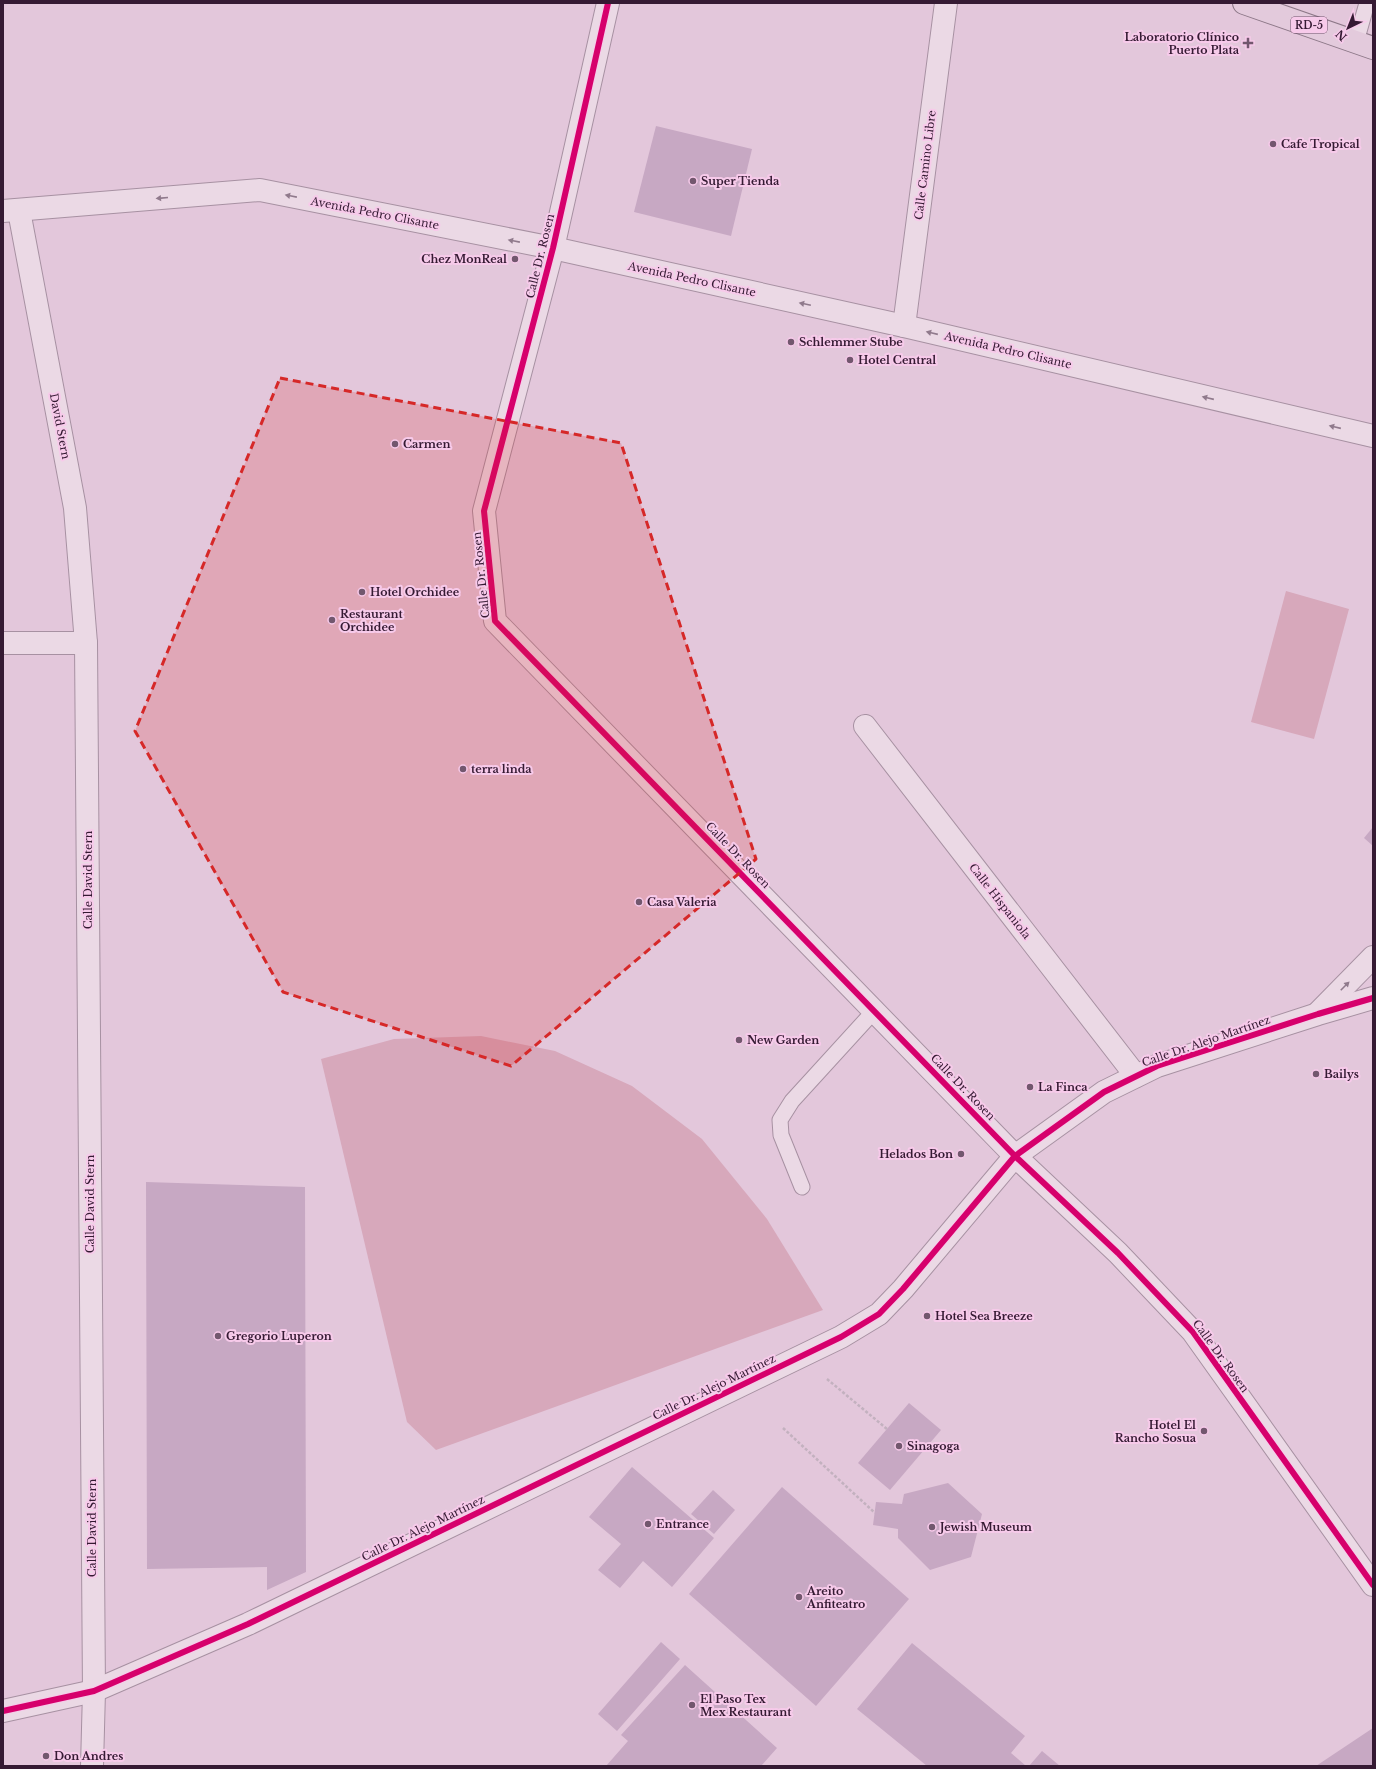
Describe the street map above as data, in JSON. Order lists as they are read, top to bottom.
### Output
{
  "streets": {
    "main road": ["RD-5"],
    "street": [
      "Calle Camino Libre",
      "Avenida Pedro Clisante",
      "Calle Dr. Rosen",
      "David Stern",
      "Calle David Stern",
      "Calle Hispaniola",
      "Calle Dr. Alejo Martínez"
    ]
  },
  "crossings": [
    ["Calle Camino Libre", "Avenida Pedro Clisante"],
    ["Avenida Pedro Clisante", "Calle Dr. Rosen"],
    ["Avenida Pedro Clisante", "David Stern"],
    ["Calle Dr. Rosen", "Calle Dr. Alejo Martínez"],
    ["David Stern", "Calle David Stern"],
    ["Calle David Stern", "Calle Dr. Alejo Martínez"],
    ["Calle Hispaniola", "Calle Dr. Alejo Martínez"]
  ],
  "one_way": ["Avenida Pedro Clisante"],
  "places": {
    "health": ["Laboratorio Clínico Puerto Plata"],
    "other": [
      "Cafe Tropical",
      "Super Tienda",
      "Chez MonReal",
      "Schlemmer Stube",
      "Hotel Central",
      "Carmen",
      "Hotel Orchidee",
      "Restaurant Orchidee",
      "terra linda",
      "Casa Valeria",
      "New Garden",
      "Bailys",
      "La Finca",
      "Helados Bon",
      "Hotel Sea Breeze",
      "Gregorio Luperon",
      "Hotel El Rancho Sosua",
      "Sinagoga",
      "Entrance",
      "Jewish Museum",
      "Areito Anfiteatro",
      "El Paso Tex Mex Restaurant",
      "Don Andres"
    ]
  },
  "north": "bottom left"
}
